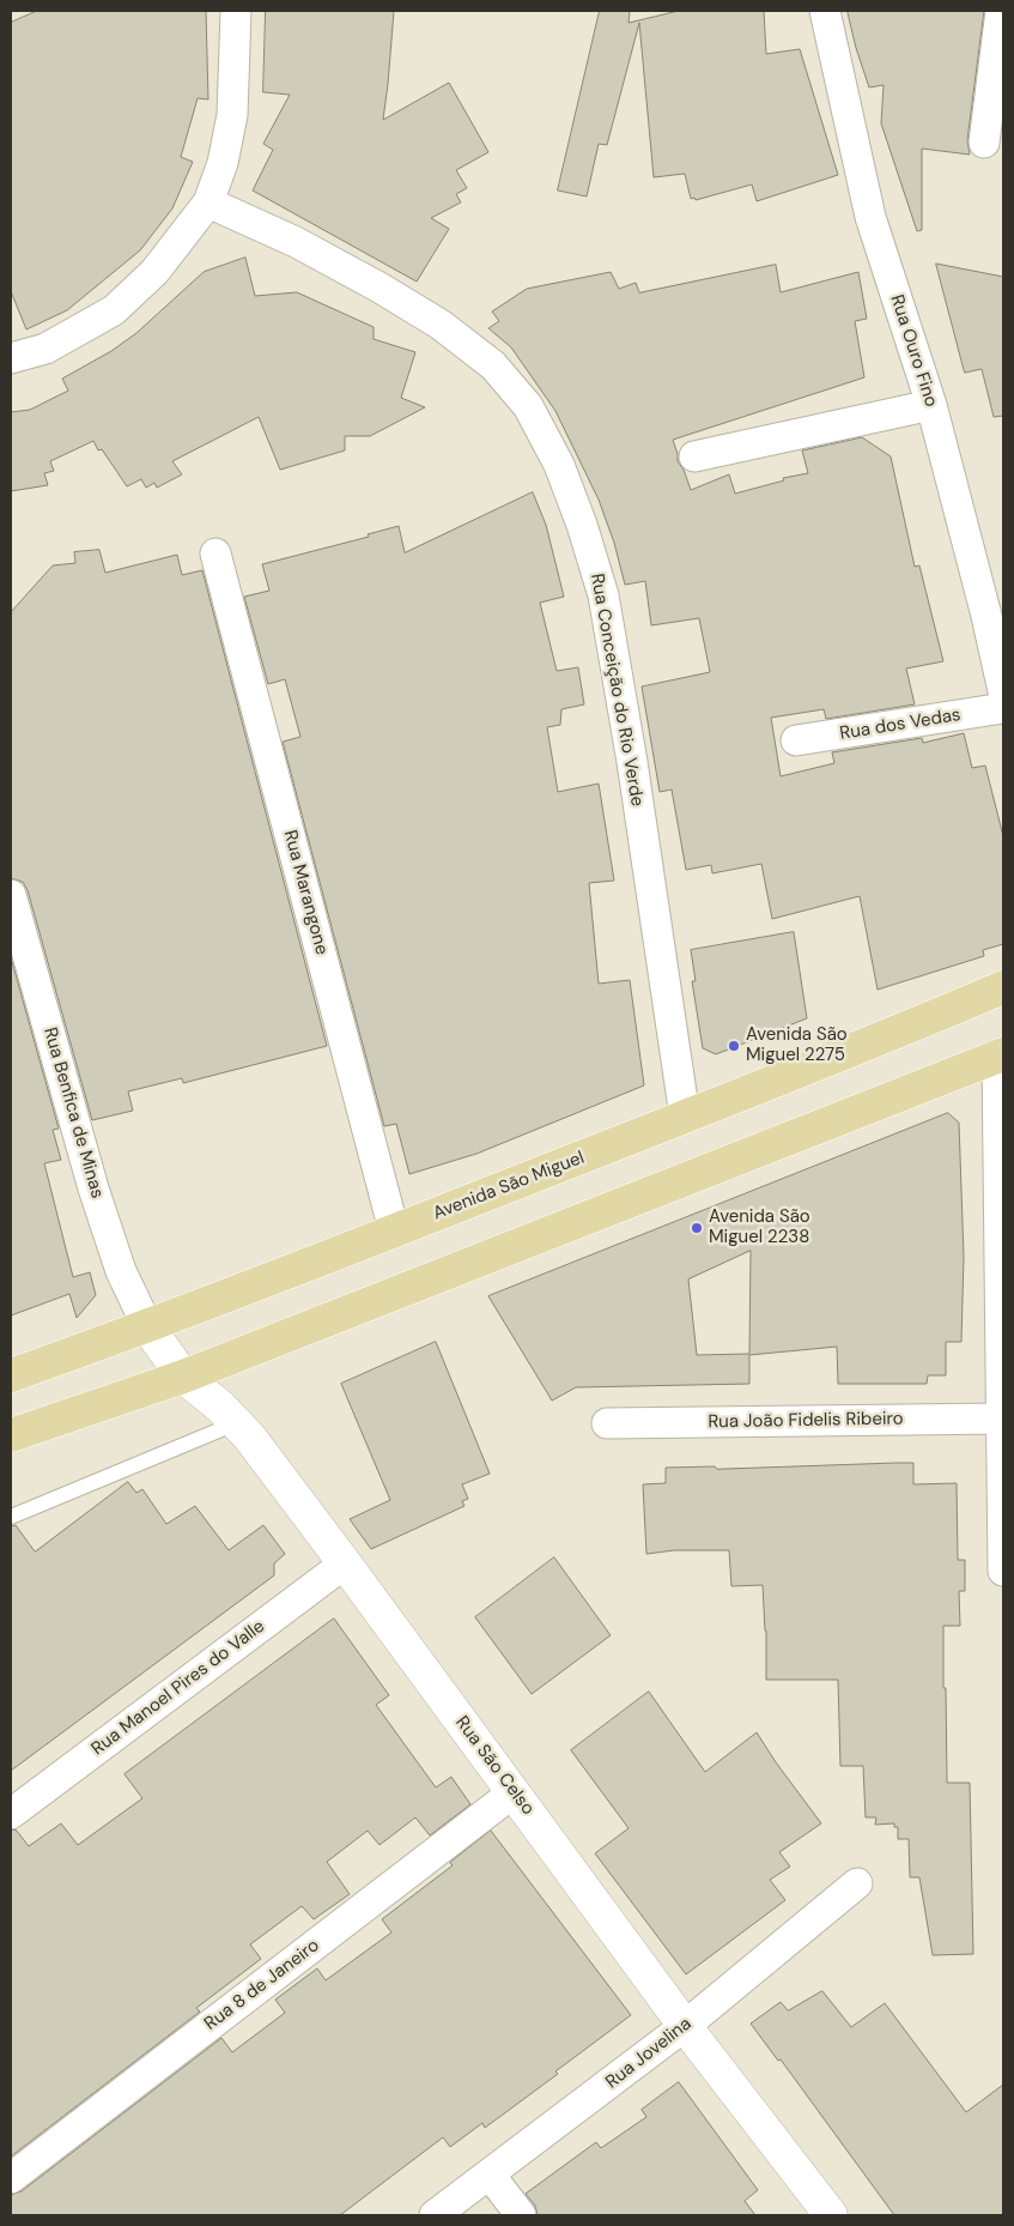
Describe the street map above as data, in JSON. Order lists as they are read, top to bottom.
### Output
{
  "streets": {
    "main road": ["Avenida São Miguel"],
    "street": [
      "Rua Ouro Fino",
      "Rua Conceição do Rio Verde",
      "Rua dos Vedas",
      "Rua Marangone",
      "Rua Benfica de Minas",
      "Rua João Fidelis Ribeiro",
      "Rua Manoel Pires do Valle",
      "Rua São Celso",
      "Rua 8 de Janeiro",
      "Rua Jovelina"
    ]
  },
  "crossings": [
    ["Rua Conceição do Rio Verde", "Avenida São Miguel"],
    ["Rua Marangone", "Avenida São Miguel"],
    ["Rua Benfica de Minas", "Avenida São Miguel"],
    ["Rua Benfica de Minas", "Rua São Celso"],
    ["Avenida São Miguel", "Rua São Celso"],
    ["Rua Manoel Pires do Valle", "Rua São Celso"],
    ["Rua São Celso", "Rua 8 de Janeiro"],
    ["Rua São Celso", "Rua Jovelina"]
  ],
  "places": ["Avenida São Miguel 2275", "Avenida São Miguel 2238"]
}
